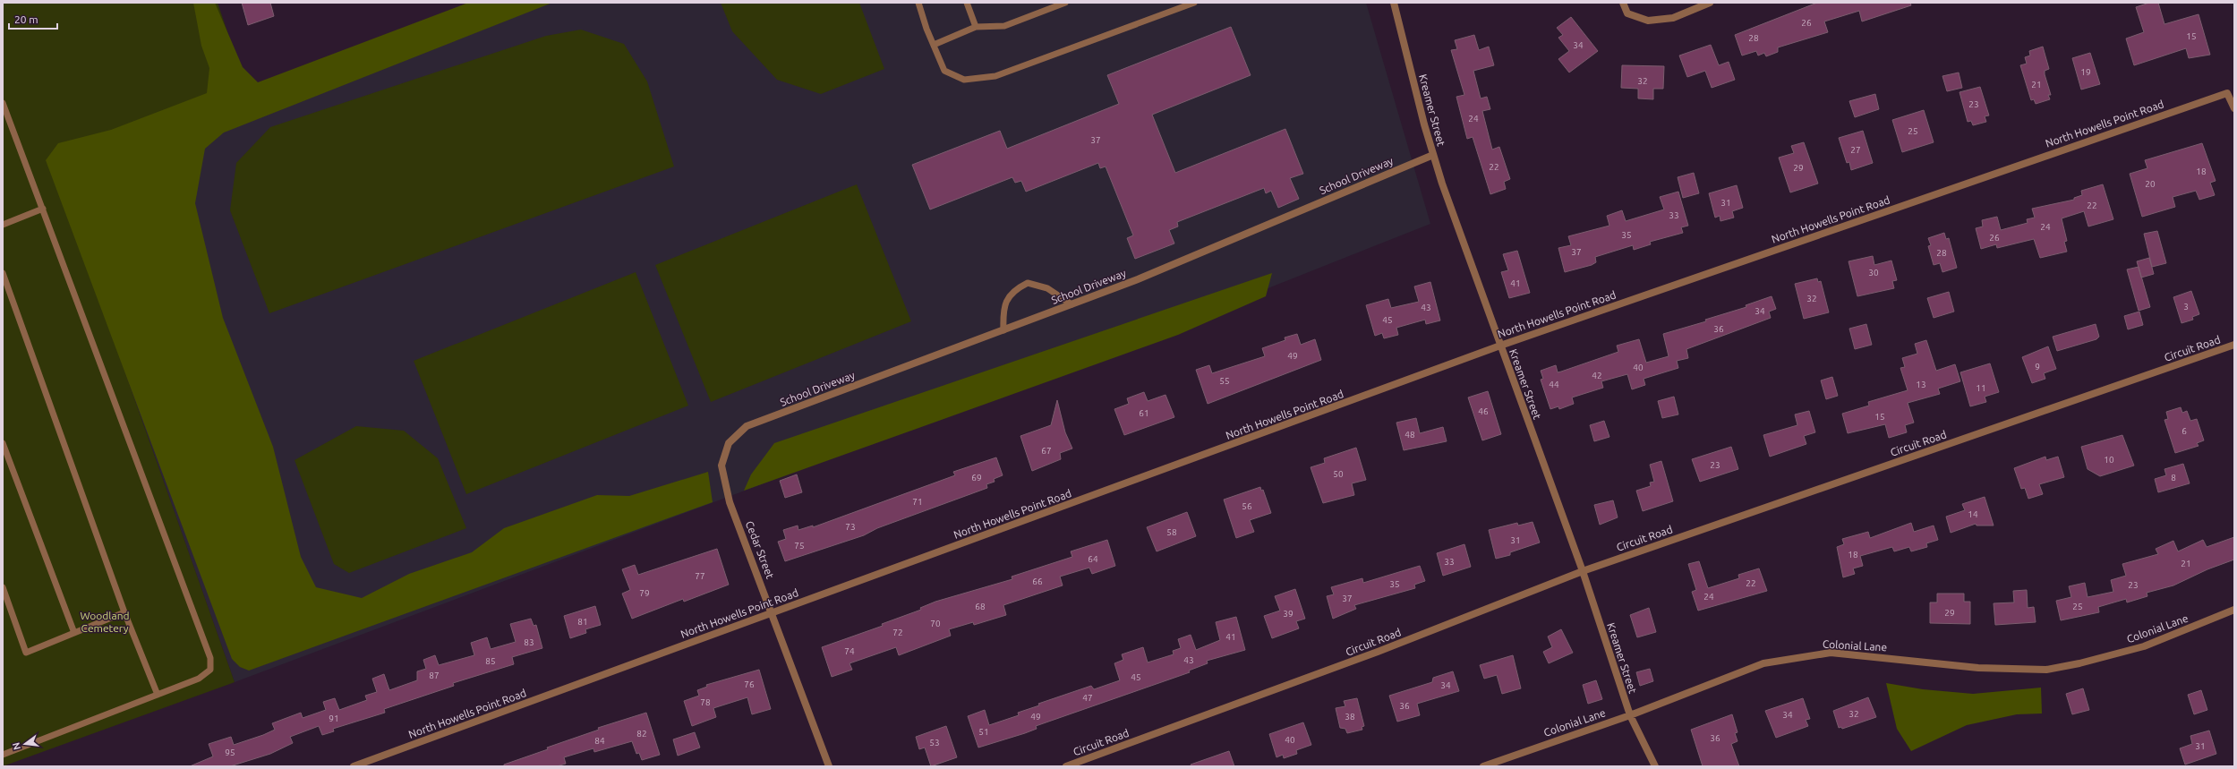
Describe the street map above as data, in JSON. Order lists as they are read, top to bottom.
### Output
{
  "streets": {
    "street": [
      "Kreamer Street",
      "North Howells Point Road",
      "School Driveway",
      "Circuit Road",
      "Cedar Street",
      "Colonial Lane"
    ]
  },
  "crossings": [
    ["Kreamer Street", "North Howells Point Road"],
    ["Kreamer Street", "School Driveway"],
    ["Kreamer Street", "Circuit Road"],
    ["Kreamer Street", "Colonial Lane"],
    ["North Howells Point Road", "Cedar Street"],
    ["School Driveway", "Cedar Street"]
  ],
  "parks": ["Woodland Cemetery"],
  "house_numbers": [
    "26",
    "15",
    "28",
    "34",
    "19",
    "32",
    "21",
    "23",
    "24",
    "25",
    "37",
    "27",
    "22",
    "29",
    "18",
    "20",
    "31",
    "22",
    "33",
    "24",
    "35",
    "26",
    "37",
    "28",
    "30",
    "41",
    "32",
    "3",
    "43",
    "34",
    "45",
    "36",
    "49",
    "9",
    "40",
    "42",
    "55",
    "44",
    "13",
    "11",
    "46",
    "61",
    "15",
    "6",
    "48",
    "67",
    "10",
    "23",
    "50",
    "69",
    "8",
    "71",
    "56",
    "14",
    "73",
    "58",
    "31",
    "75",
    "18",
    "64",
    "33",
    "21",
    "77",
    "66",
    "22",
    "35",
    "23",
    "79",
    "24",
    "37",
    "68",
    "25",
    "29",
    "39",
    "81",
    "70",
    "72",
    "41",
    "83",
    "74",
    "43",
    "85",
    "87",
    "45",
    "76",
    "34",
    "47",
    "78",
    "36",
    "32",
    "34",
    "49",
    "38",
    "91",
    "51",
    "82",
    "36",
    "40",
    "84",
    "53",
    "31",
    "95"
  ],
  "scale_bar": "20 m",
  "north": "left"
}
